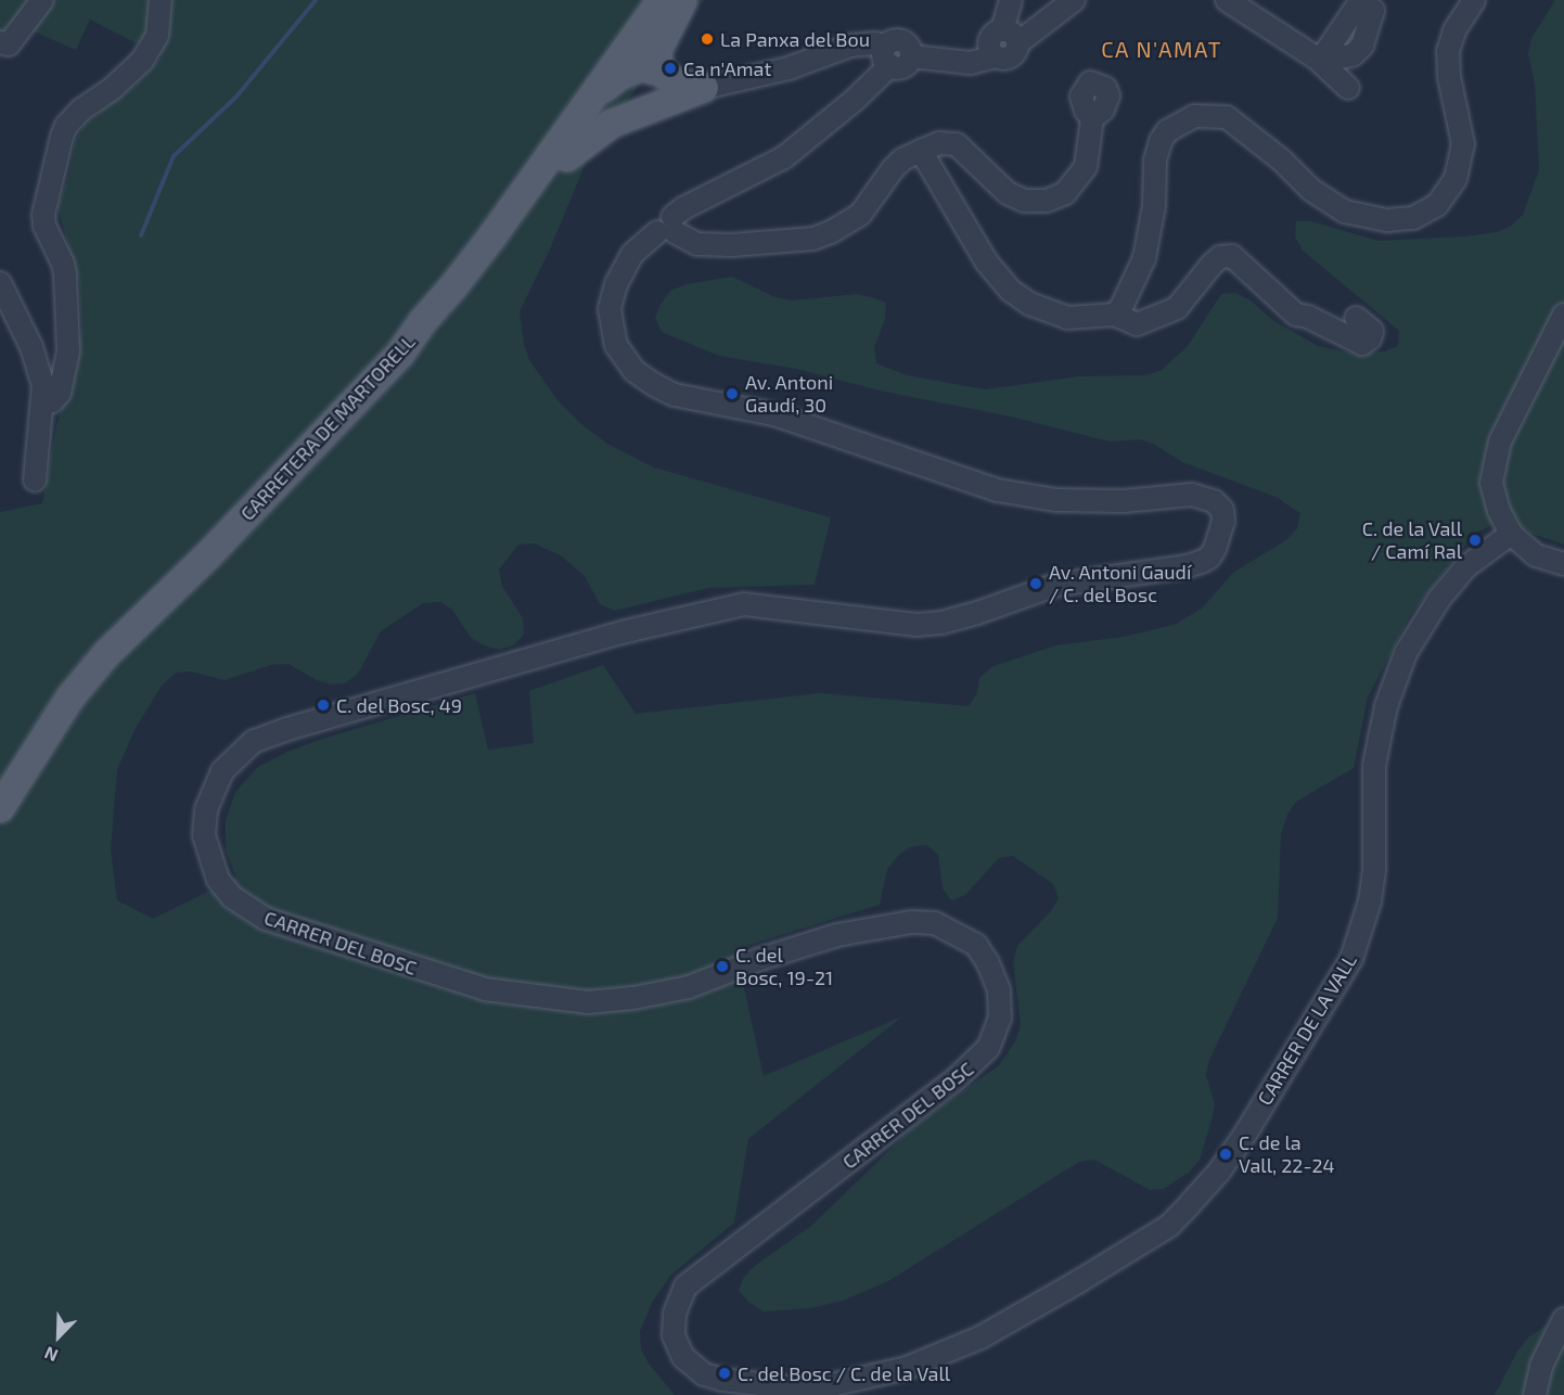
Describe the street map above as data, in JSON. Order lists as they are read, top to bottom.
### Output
{
  "streets": {
    "main road": ["CARRETERA DE MARTORELL"],
    "street": ["CARRER DEL BOSC", "CARRER DE LA VALL"]
  },
  "crossings": [
    ["CARRER DEL BOSC", "CARRER DE LA VALL"]
  ],
  "districts": ["CA N'AMAT"],
  "places": [
    "La Panxa del Bou",
    "Ca n'Amat",
    "Av. Antoni Gaudí, 30",
    "C. de la Vall / Camí Ral",
    "Av. Antoni Gaudí / C. del Bosc",
    "C. del Bosc, 49",
    "C. del Bosc, 19-21",
    "C. de la Vall, 22-24",
    "C. del Bosc / C. de la Vall"
  ],
  "north": "bottom left"
}
